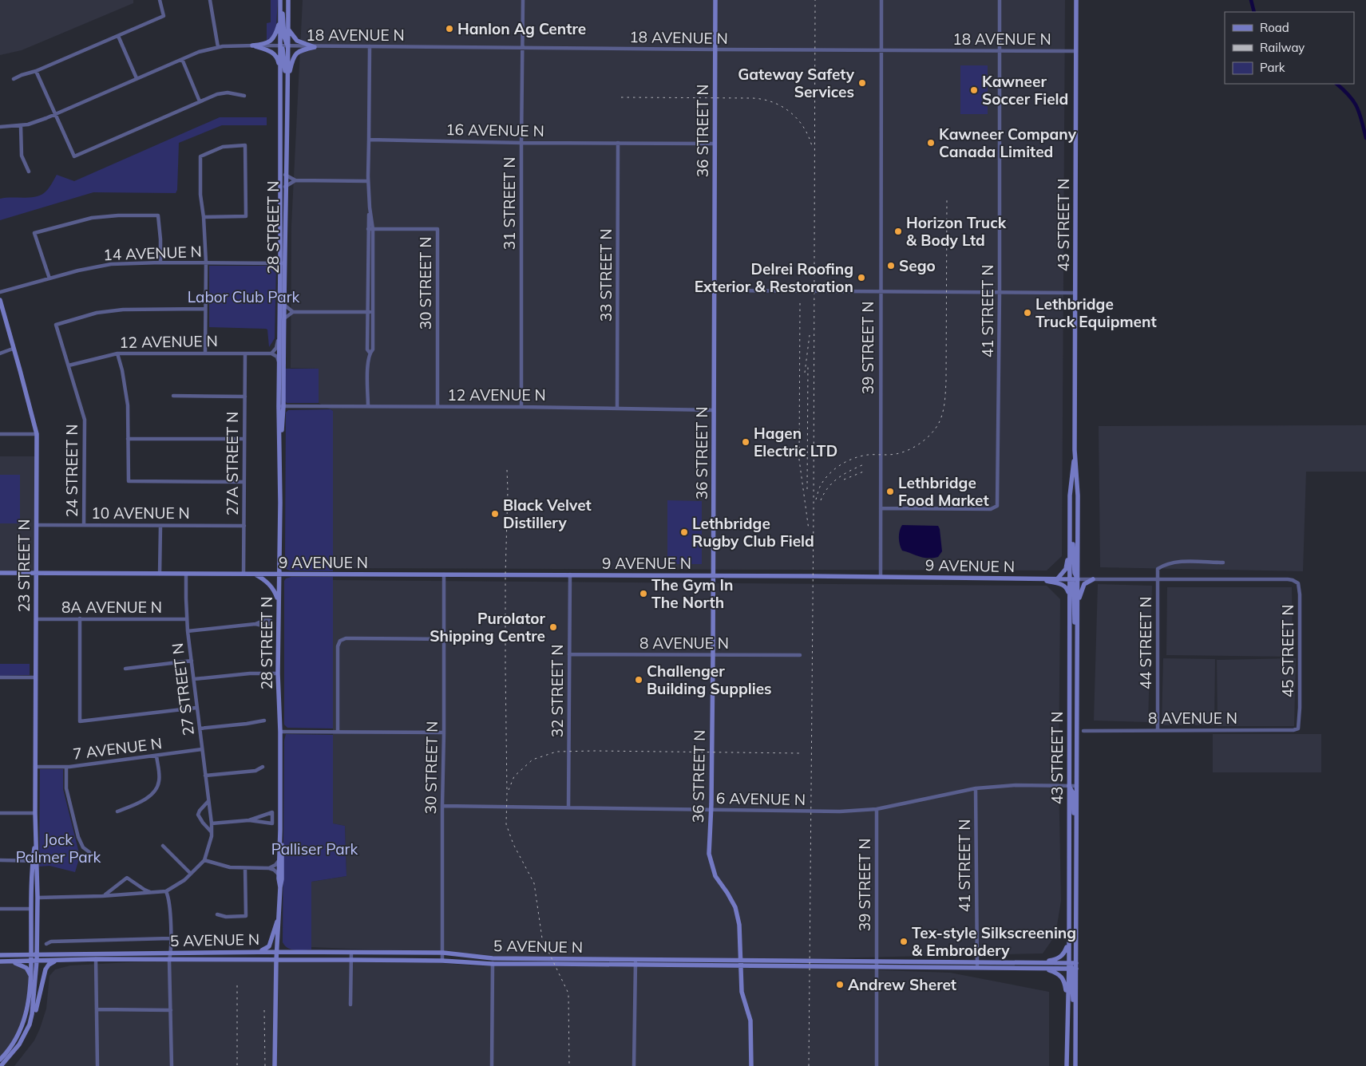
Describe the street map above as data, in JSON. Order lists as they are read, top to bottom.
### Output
{
  "streets": {
    "main road": [
      "36 STREET N",
      "43 STREET N",
      "28 STREET N",
      "9 AVENUE N",
      "23 STREET N",
      "5 AVENUE N"
    ],
    "street": [
      "18 AVENUE N",
      "16 AVENUE N",
      "31 STREET N",
      "14 AVENUE N",
      "33 STREET N",
      "30 STREET N",
      "41 STREET N",
      "12 AVENUE N",
      "39 STREET N",
      "27A STREET N",
      "24 STREET N",
      "10 AVENUE N",
      "8A AVENUE N",
      "8 AVENUE N",
      "44 STREET N",
      "45 STREET N",
      "27 STREET N",
      "32 STREET N",
      "7 AVENUE N",
      "6 AVENUE N"
    ]
  },
  "crossings": [
    ["18 AVENUE N", "36 STREET N"],
    ["18 AVENUE N", "31 STREET N"],
    ["18 AVENUE N", "43 STREET N"],
    ["18 AVENUE N", "28 STREET N"],
    ["18 AVENUE N", "41 STREET N"],
    ["18 AVENUE N", "39 STREET N"],
    ["16 AVENUE N", "36 STREET N"],
    ["16 AVENUE N", "31 STREET N"],
    ["16 AVENUE N", "33 STREET N"],
    ["36 STREET N", "12 AVENUE N"],
    ["36 STREET N", "9 AVENUE N"],
    ["36 STREET N", "8 AVENUE N"],
    ["36 STREET N", "6 AVENUE N"],
    ["36 STREET N", "5 AVENUE N"],
    ["31 STREET N", "12 AVENUE N"],
    ["43 STREET N", "9 AVENUE N"],
    ["43 STREET N", "6 AVENUE N"],
    ["43 STREET N", "5 AVENUE N"],
    ["28 STREET N", "14 AVENUE N"],
    ["28 STREET N", "12 AVENUE N"],
    ["28 STREET N", "9 AVENUE N"],
    ["28 STREET N", "5 AVENUE N"],
    ["33 STREET N", "12 AVENUE N"],
    ["30 STREET N", "12 AVENUE N"],
    ["30 STREET N", "9 AVENUE N"],
    ["30 STREET N", "6 AVENUE N"],
    ["30 STREET N", "5 AVENUE N"],
    ["41 STREET N", "39 STREET N"],
    ["41 STREET N", "6 AVENUE N"],
    ["41 STREET N", "5 AVENUE N"],
    ["12 AVENUE N", "27A STREET N"],
    ["12 AVENUE N", "24 STREET N"],
    ["39 STREET N", "9 AVENUE N"],
    ["39 STREET N", "6 AVENUE N"],
    ["39 STREET N", "5 AVENUE N"],
    ["27A STREET N", "10 AVENUE N"],
    ["27A STREET N", "9 AVENUE N"],
    ["24 STREET N", "10 AVENUE N"],
    ["10 AVENUE N", "23 STREET N"],
    ["9 AVENUE N", "23 STREET N"],
    ["9 AVENUE N", "44 STREET N"],
    ["9 AVENUE N", "45 STREET N"],
    ["9 AVENUE N", "27 STREET N"],
    ["9 AVENUE N", "32 STREET N"],
    ["23 STREET N", "8A AVENUE N"],
    ["23 STREET N", "7 AVENUE N"],
    ["23 STREET N", "5 AVENUE N"],
    ["8A AVENUE N", "27 STREET N"],
    ["8 AVENUE N", "44 STREET N"],
    ["8 AVENUE N", "45 STREET N"],
    ["8 AVENUE N", "32 STREET N"],
    ["27 STREET N", "7 AVENUE N"],
    ["32 STREET N", "6 AVENUE N"]
  ],
  "parks": ["Labor Club Park", "Jock Palmer Park", "Palliser Park"],
  "places": [
    "Hanlon Ag Centre",
    "Gateway Safety Services",
    "Kawneer Soccer Field",
    "Kawneer Company Canada Limited",
    "Horizon Truck & Body Ltd",
    "Sego",
    "Delrei Roofing Exterior & Restoration",
    "Lethbridge Truck Equipment",
    "Hagen Electric LTD",
    "Lethbridge Food Market",
    "Black Velvet Distillery",
    "Lethbridge Rugby Club Field",
    "The Gym In The North",
    "Purolator Shipping Centre",
    "Challenger Building Supplies",
    "Tex-style Silkscreening & Embroidery",
    "Andrew Sheret"
  ],
  "legend": ["Road", "Railway", "Park"]
}
